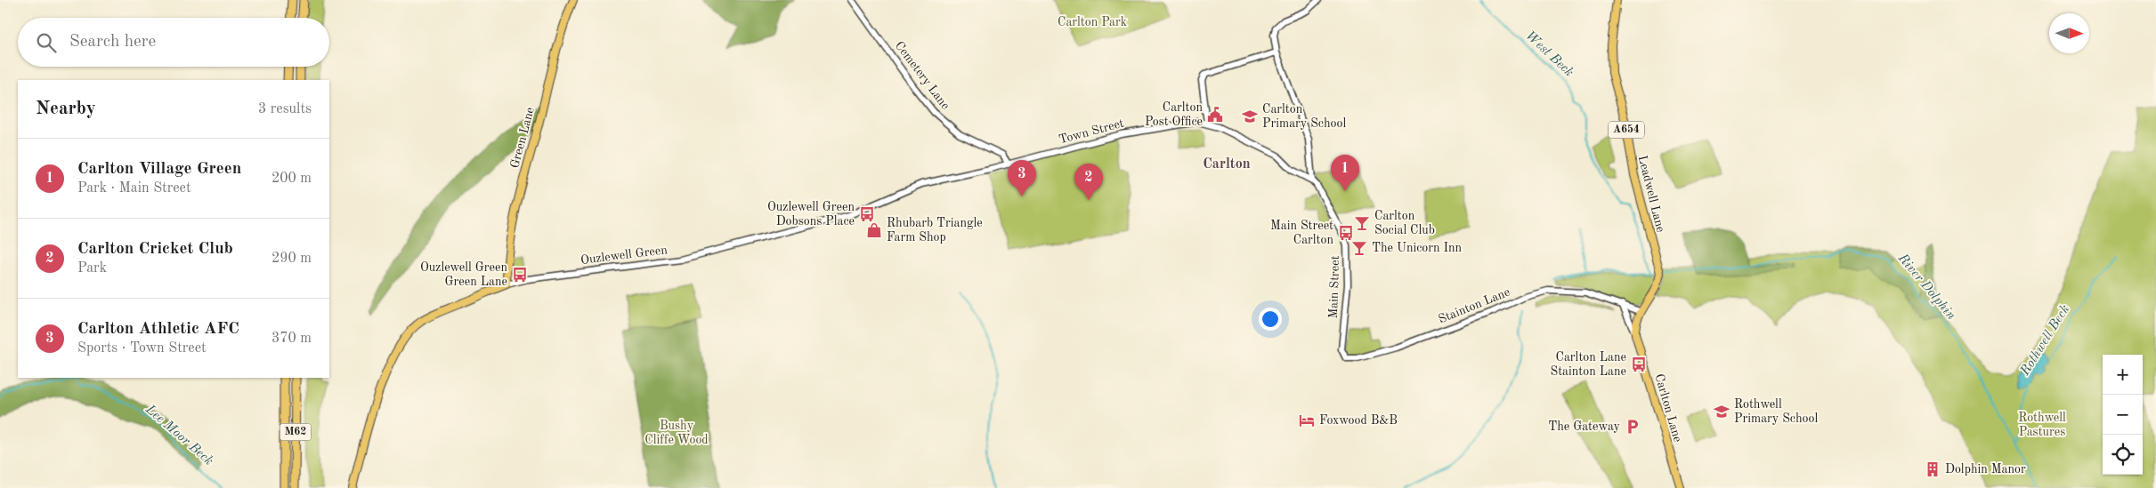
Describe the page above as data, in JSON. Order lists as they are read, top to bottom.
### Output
{
  "streets": {
    "highway": ["M62"],
    "main road": [
      "A654",
      "Green Lane",
      "Leadwell Lane",
      "Ouzlewell Green",
      "Carlton Lane"
    ],
    "street": [
      "Cemetery Lane",
      "Town Street",
      "Main Street",
      "Stainton Lane"
    ]
  },
  "crossings": [
    ["Cemetery Lane", "Town Street"],
    ["Cemetery Lane", "Ouzlewell Green"],
    ["Town Street", "Ouzlewell Green"],
    ["Green Lane", "Ouzlewell Green"],
    ["Leadwell Lane", "Stainton Lane"],
    ["Leadwell Lane", "Carlton Lane"],
    ["Main Street", "Stainton Lane"]
  ],
  "districts": ["Carlton"],
  "water": [
    "West Beck",
    "River Dolphin",
    "Rothwell Beck",
    "Lee Moor Beck"
  ],
  "parks": ["Carlton Park", "Rothwell Pastures", "Bushy Cliffe Wood"],
  "places": {
    "public building": ["Carlton Post Office"],
    "school or university": ["Carlton Primary School", "Rothwell Primary School"],
    "bus stop": [
      "Ouzlewell Green Dobsons Place",
      "Main Street Carlton",
      "Ouzlewell Green Green Lane",
      "Carlton Lane Stainton Lane"
    ],
    "bar": ["Carlton Social Club", "The Unicorn Inn"],
    "shop": ["Rhubarb Triangle Farm Shop"],
    "hotel": ["Foxwood B&B"],
    "parking": ["The Gateway"],
    "building": ["Dolphin Manor"]
  },
  "north": "right",
  "page": {
    "search": "Search here",
    "heading": ["Nearby", "3 results"],
    "list": [
      {
        "mark": "1",
        "name": "Carlton Village Green",
        "note": "Park · Main Street",
        "value": "200 m"
      },
      {
        "mark": "2",
        "name": "Carlton Cricket Club",
        "note": "Park",
        "value": "290 m"
      },
      {
        "mark": "3",
        "name": "Carlton Athletic AFC",
        "note": "Sports · Town Street",
        "value": "370 m"
      }
    ],
    "pins": ["1", "3", "2"],
    "map_buttons": ["+", "−"]
  }
}
